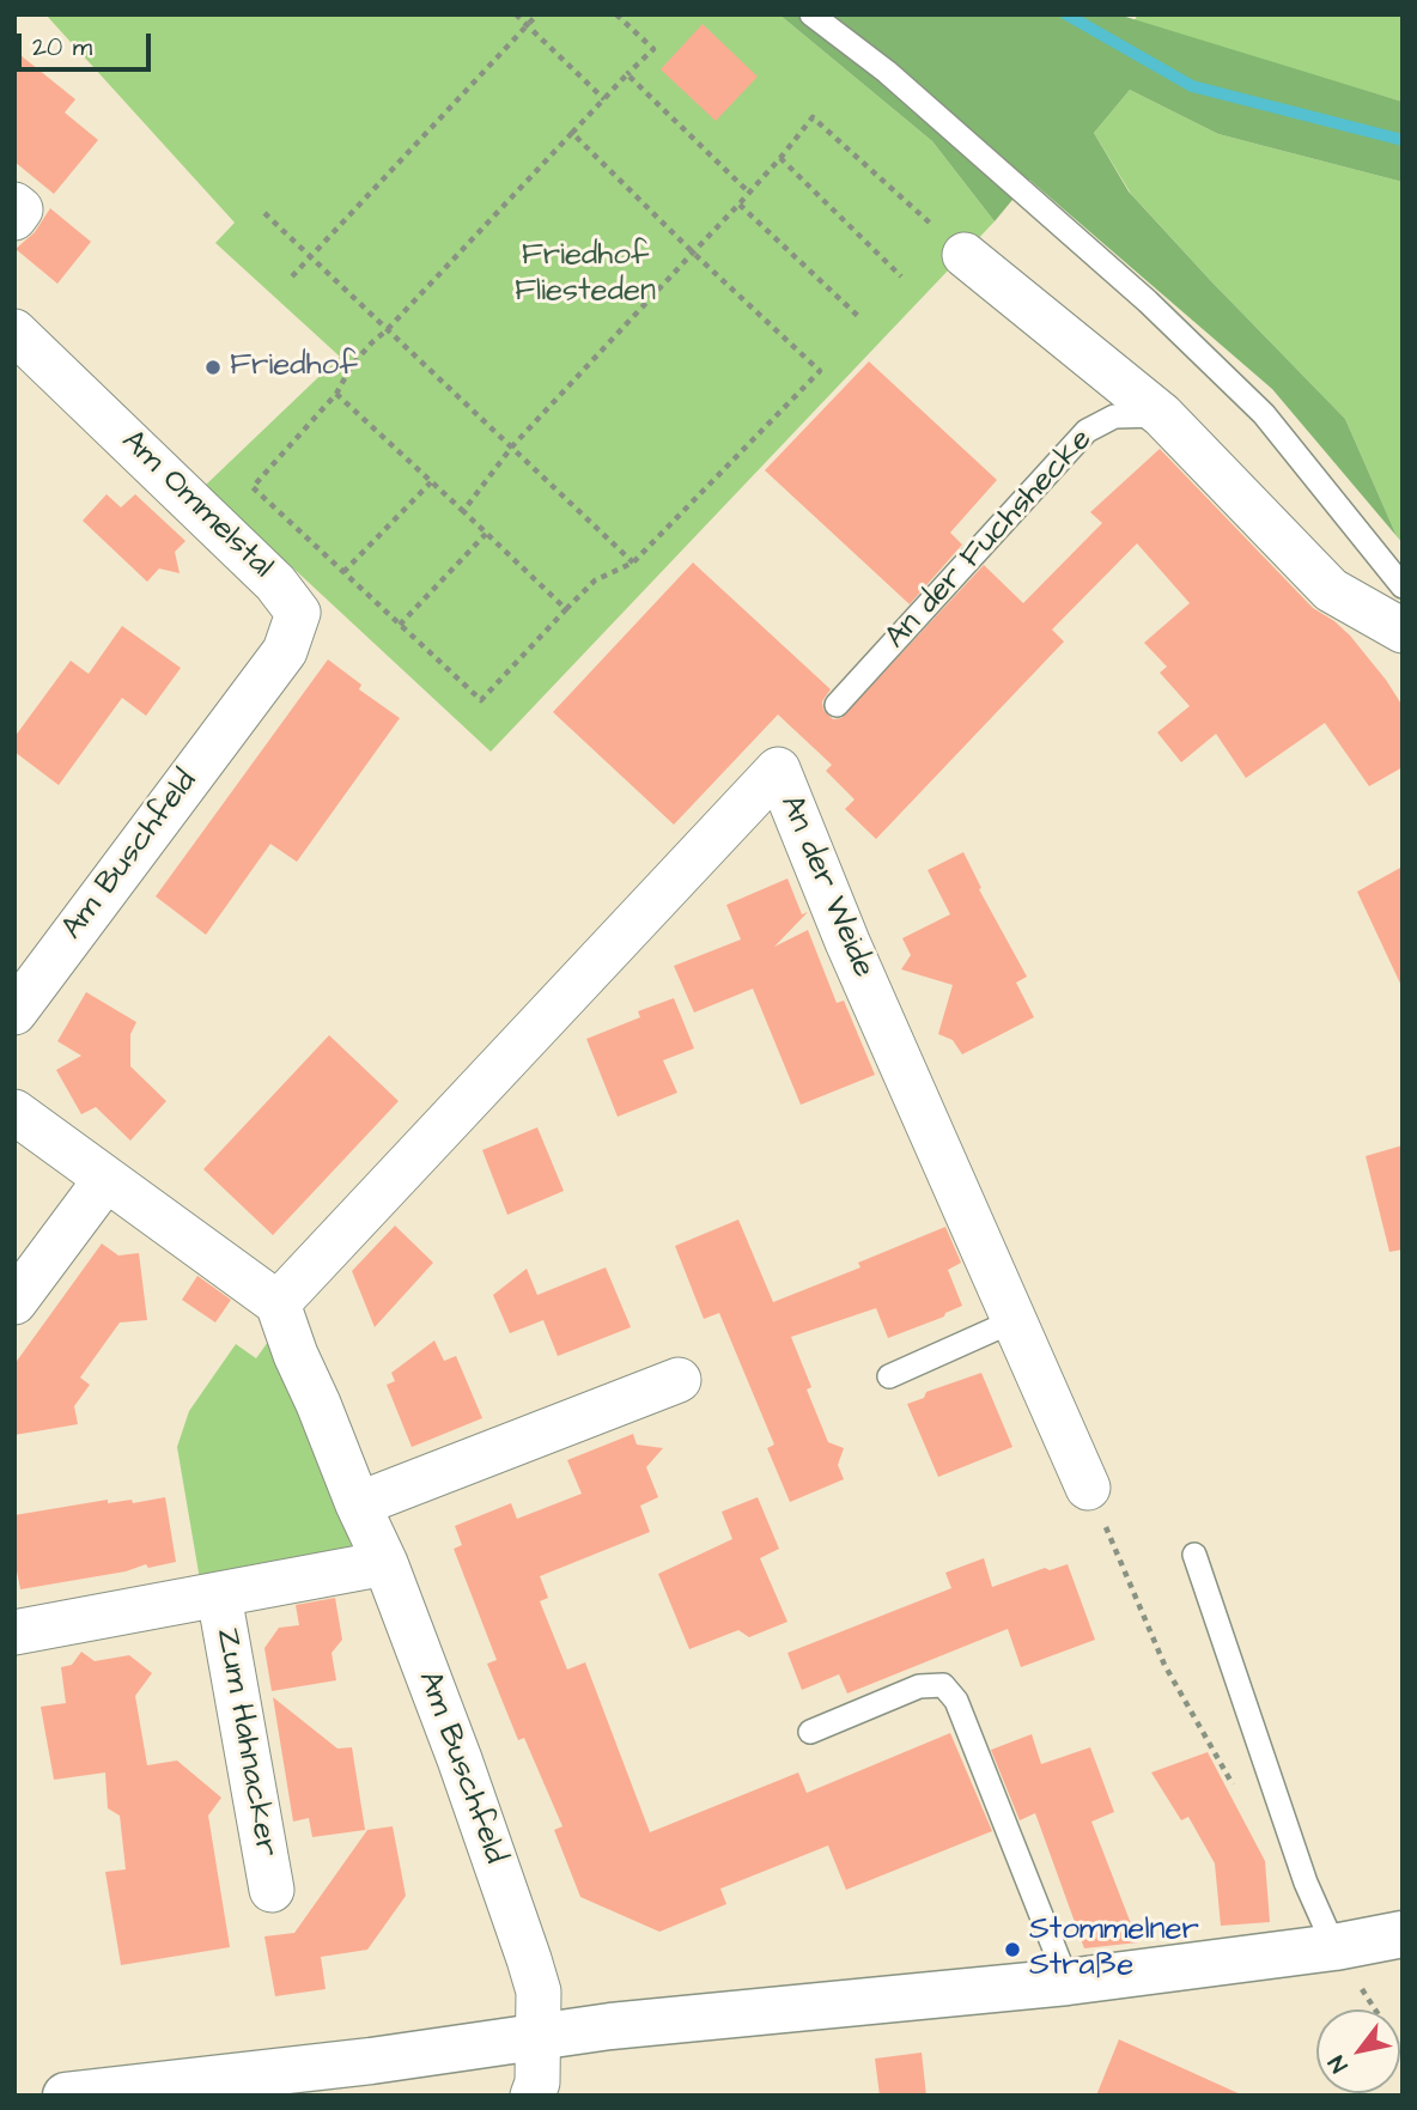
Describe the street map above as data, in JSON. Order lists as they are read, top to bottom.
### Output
{
  "streets": {
    "street": [
      "Am Ommelstal",
      "Am Buschfeld",
      "An der Weide",
      "Zum Hahnacker"
    ],
    "lane": ["An der Fuchshecke"]
  },
  "crossings": [
    ["Am Ommelstal", "Am Buschfeld"],
    ["Am Buschfeld", "An der Weide"],
    ["Am Buschfeld", "Zum Hahnacker"]
  ],
  "parks": ["Friedhof Fliesteden"],
  "places": ["Friedhof", "Stommelner Straße"],
  "scale_bar": "20 m",
  "north": "bottom left"
}
